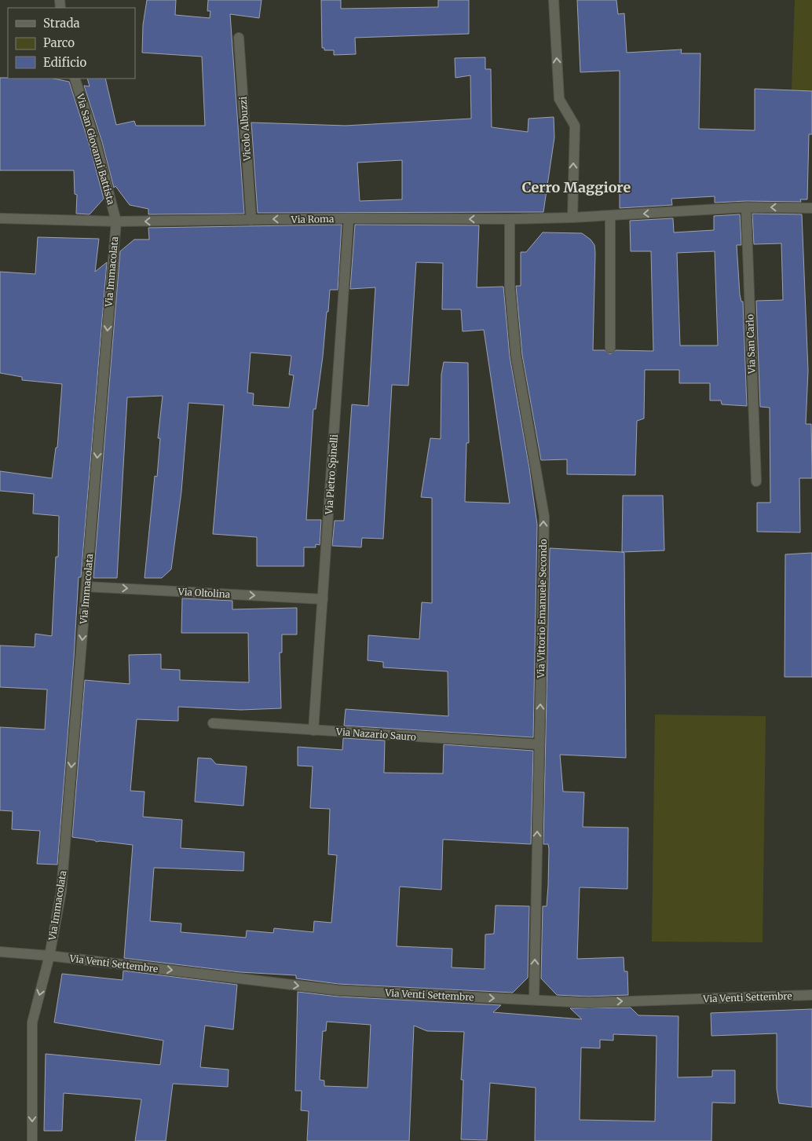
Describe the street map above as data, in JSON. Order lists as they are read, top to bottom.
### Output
{
  "streets": {
    "street": [
      "Vicolo Albuzzi",
      "Via San Giovanni Battista",
      "Via Roma",
      "Via Immacolata",
      "Via San Carlo",
      "Via Pietro Spinelli",
      "Via Oltolina",
      "Via Vittorio Emanuele Secondo",
      "Via Nazario Sauro",
      "Via Venti Settembre"
    ]
  },
  "crossings": [
    ["Vicolo Albuzzi", "Via Roma"],
    ["Via San Giovanni Battista", "Via Roma"],
    ["Via San Giovanni Battista", "Via Immacolata"],
    ["Via Roma", "Via Immacolata"],
    ["Via Roma", "Via Pietro Spinelli"],
    ["Via Roma", "Via Vittorio Emanuele Secondo"],
    ["Via Immacolata", "Via Oltolina"],
    ["Via Immacolata", "Via Venti Settembre"],
    ["Via Pietro Spinelli", "Via Oltolina"],
    ["Via Pietro Spinelli", "Via Nazario Sauro"],
    ["Via Vittorio Emanuele Secondo", "Via Nazario Sauro"],
    ["Via Vittorio Emanuele Secondo", "Via Venti Settembre"]
  ],
  "one_way": [
    "Via Roma",
    "Via Immacolata",
    "Via Oltolina",
    "Via Vittorio Emanuele Secondo",
    "Via Venti Settembre"
  ],
  "districts": ["Cerro Maggiore"],
  "legend": ["Strada", "Parco", "Edificio"]
}
